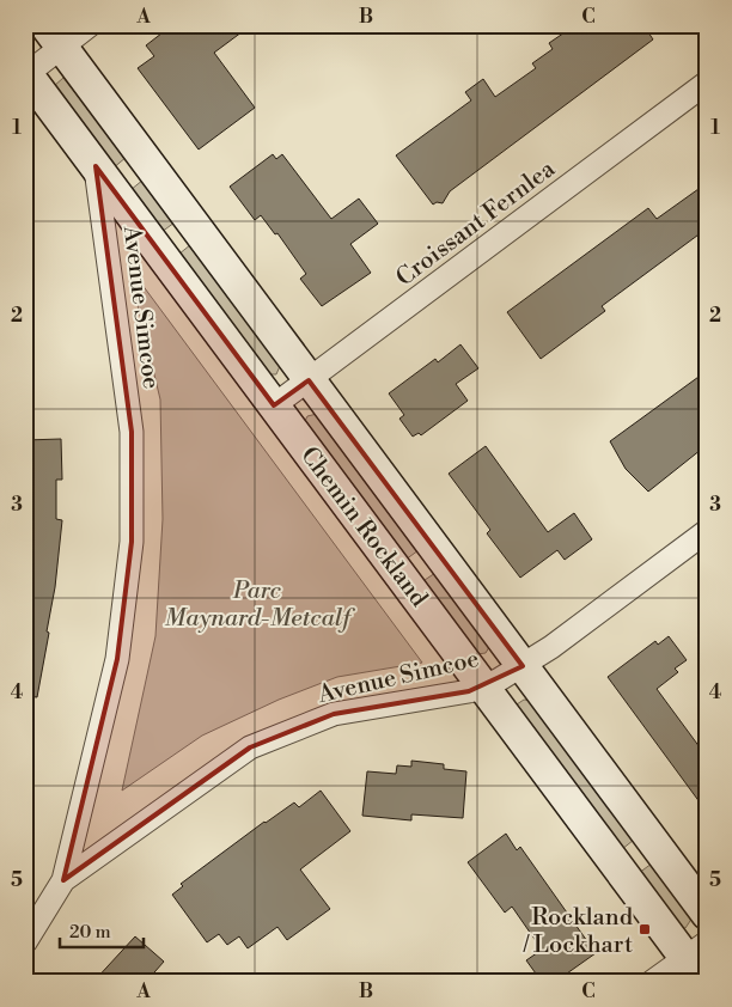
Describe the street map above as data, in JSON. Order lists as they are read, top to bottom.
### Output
{
  "streets": {
    "street": ["Croissant Fernlea", "Avenue Simcoe", "Chemin Rockland"]
  },
  "crossings": [
    ["Croissant Fernlea", "Chemin Rockland"],
    ["Avenue Simcoe", "Chemin Rockland"]
  ],
  "parks": ["Parc Maynard-Metcalf"],
  "places": {
    "transit": ["Rockland / Lockhart"]
  },
  "scale_bar": "20 m",
  "grid": {
    "columns": ["A", "B", "C"],
    "rows": [
      "1",
      "2",
      "3",
      "4",
      "5"
    ]
  }
}
